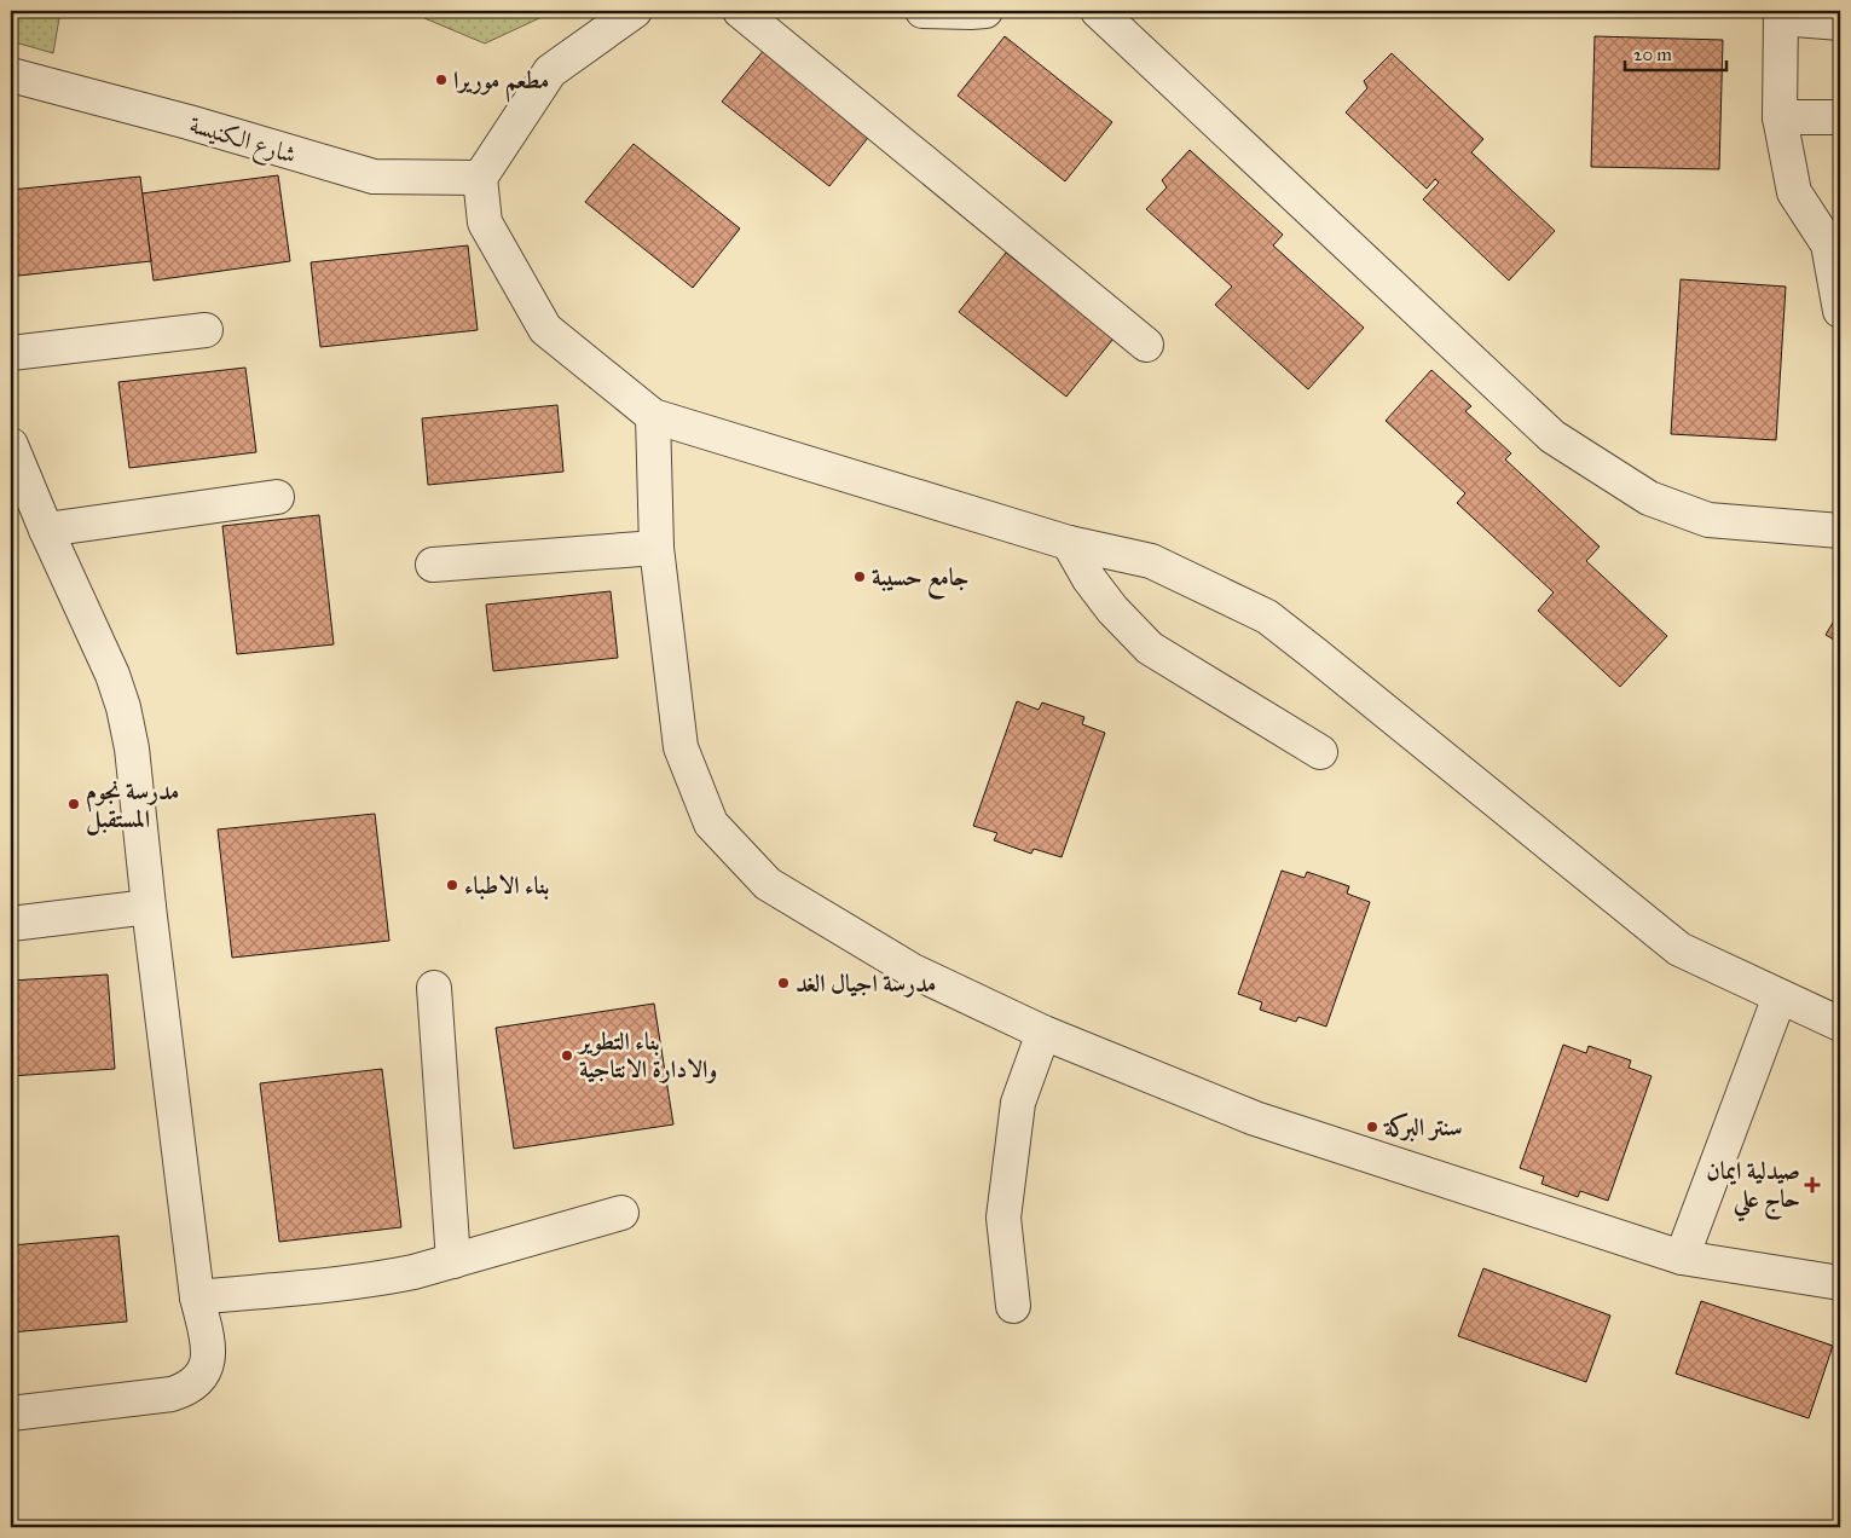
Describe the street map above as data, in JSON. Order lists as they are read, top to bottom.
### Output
{
  "streets": {
    "street": ["شارع الكنيسة"]
  },
  "places": {
    "other": [
      "مطعم موريرا",
      "جامع حسيبة",
      "مدرسة نجوم المستقبل",
      "بناء الاطباء",
      "مدرسة اجيال الغد",
      "بناء التطوير والادارة الانتاجية",
      "سنتر البركة"
    ],
    "health": ["صيدلية ايمان حاج علي"]
  },
  "scale_bar": "20 m"
}
